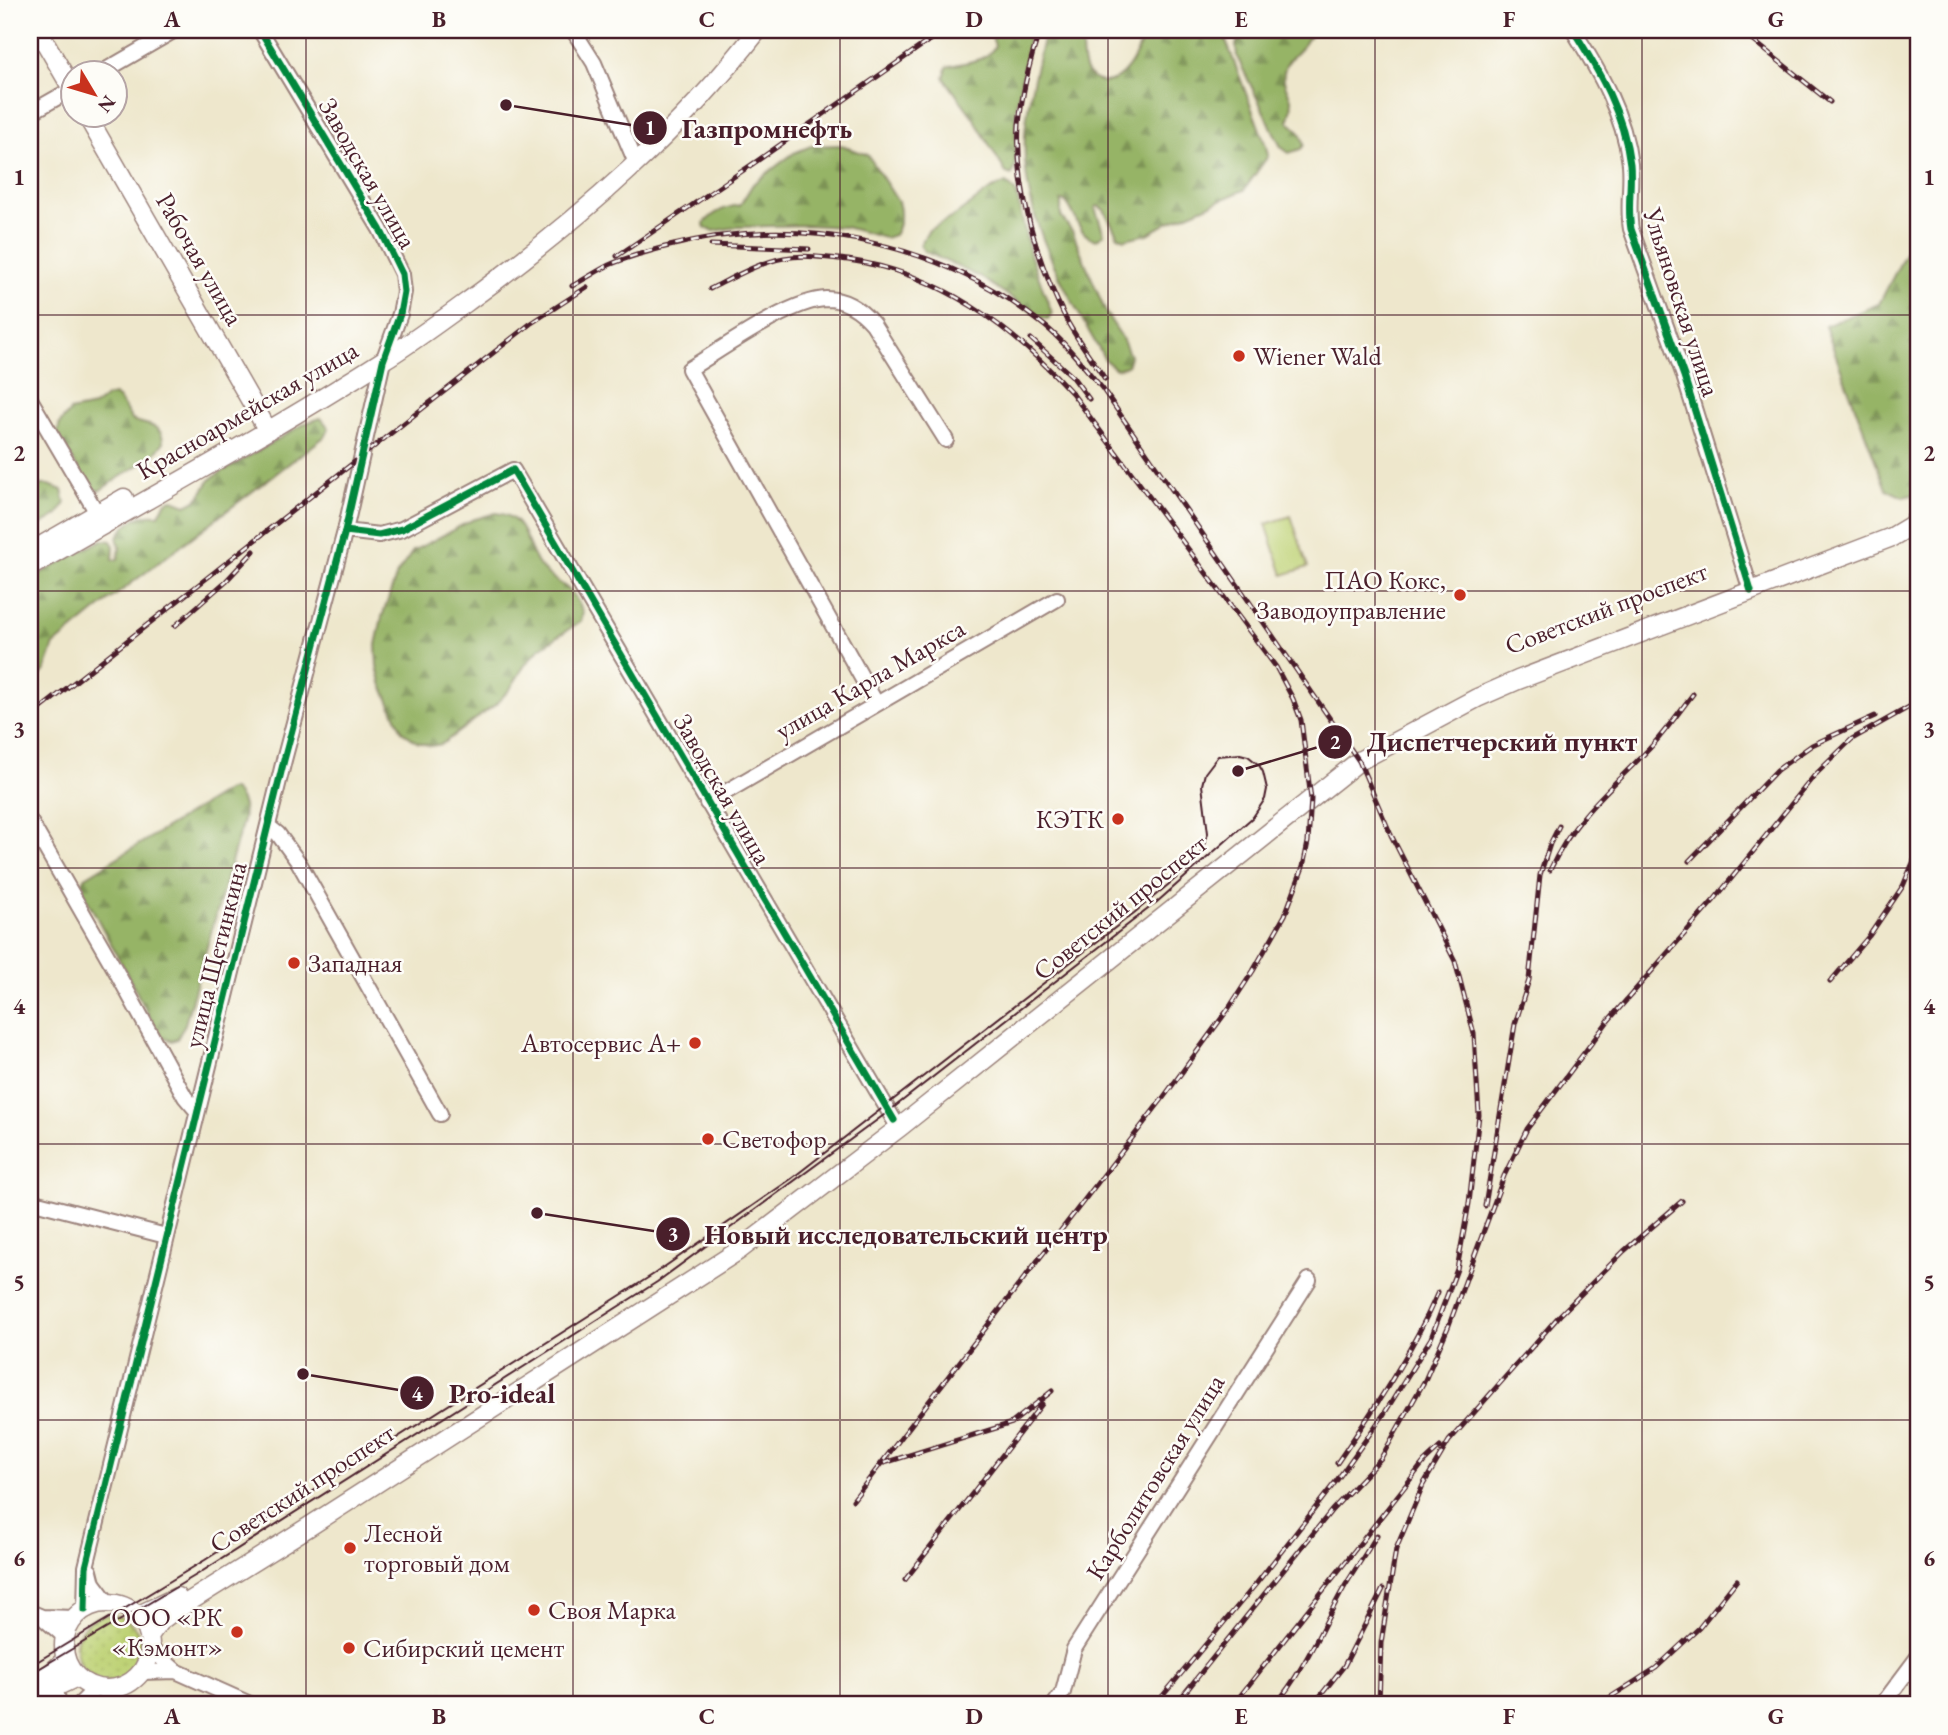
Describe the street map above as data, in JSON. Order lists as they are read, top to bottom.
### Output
{
  "streets": {
    "main road": ["Рабочая улица", "Красноармейская улица", "Советский проспект"],
    "street": [
      "Заводская улица",
      "Ульяновская улица",
      "улица Карла Маркса",
      "улица Щетинкина",
      "Карболитовская улица"
    ]
  },
  "crossings": [
    ["Заводская улица", "Красноармейская улица"],
    ["Заводская улица", "Советский проспект"],
    ["Заводская улица", "улица Карла Маркса"],
    ["Заводская улица", "улица Щетинкина"],
    ["Рабочая улица", "Красноармейская улица"],
    ["Ульяновская улица", "Советский проспект"],
    ["Красноармейская улица", "улица Щетинкина"],
    ["Советский проспект", "улица Щетинкина"]
  ],
  "places": [
    "Газпромнефть",
    "Wiener Wald",
    "ПАО Кокс, Заводоуправление",
    "Диспетчерский пункт",
    "КЭТК",
    "Западная",
    "Автосервис А+",
    "Светофор",
    "Новый исследовательский центр",
    "Pro-ideal",
    "Лесной торговый дом",
    "Своя Марка",
    "ООО «РК «Кэмонт»",
    "Сибирский цемент"
  ],
  "north": "bottom right",
  "grid": {
    "columns": [
      "A",
      "B",
      "C",
      "D",
      "E",
      "F",
      "G"
    ],
    "rows": [
      "1",
      "2",
      "3",
      "4",
      "5",
      "6"
    ]
  }
}
